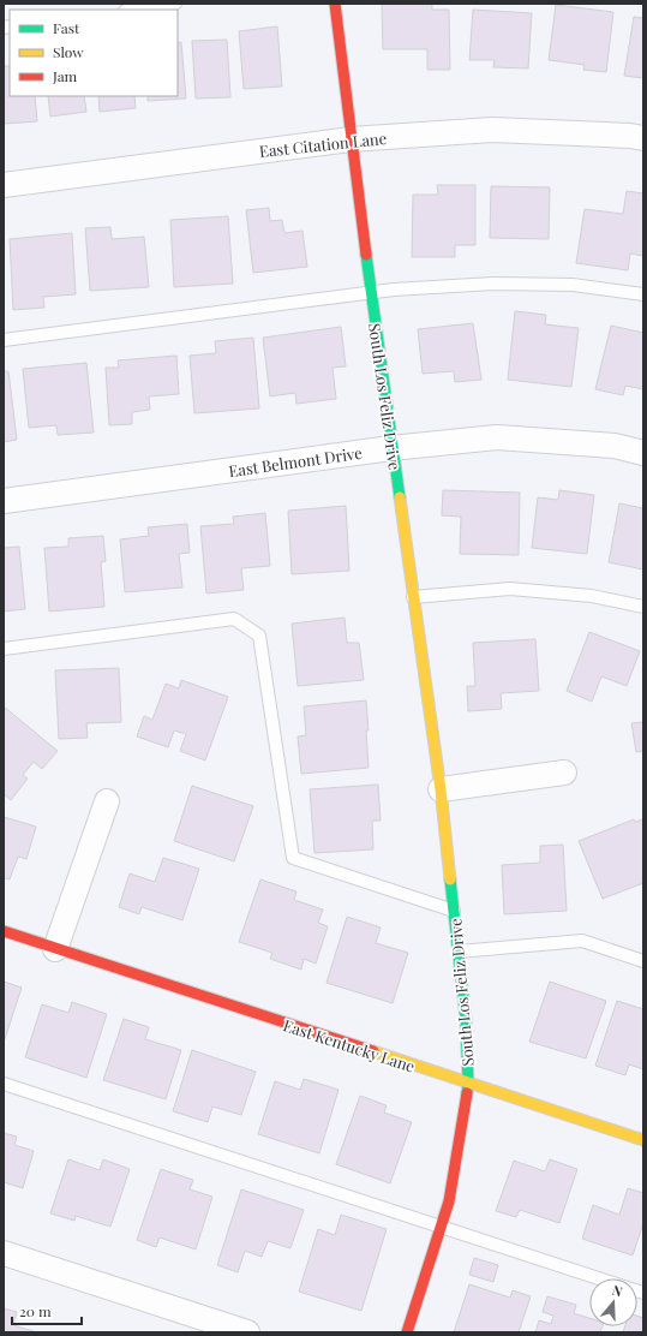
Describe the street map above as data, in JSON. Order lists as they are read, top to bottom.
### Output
{
  "streets": {
    "street": [
      "East Citation Lane",
      "South Los Feliz Drive",
      "East Belmont Drive",
      "East Kentucky Lane"
    ]
  },
  "crossings": [
    ["East Citation Lane", "South Los Feliz Drive"],
    ["South Los Feliz Drive", "East Belmont Drive"],
    ["South Los Feliz Drive", "East Kentucky Lane"]
  ],
  "legend": ["Fast", "Slow", "Jam"],
  "scale_bar": "20 m",
  "north": "top"
}
